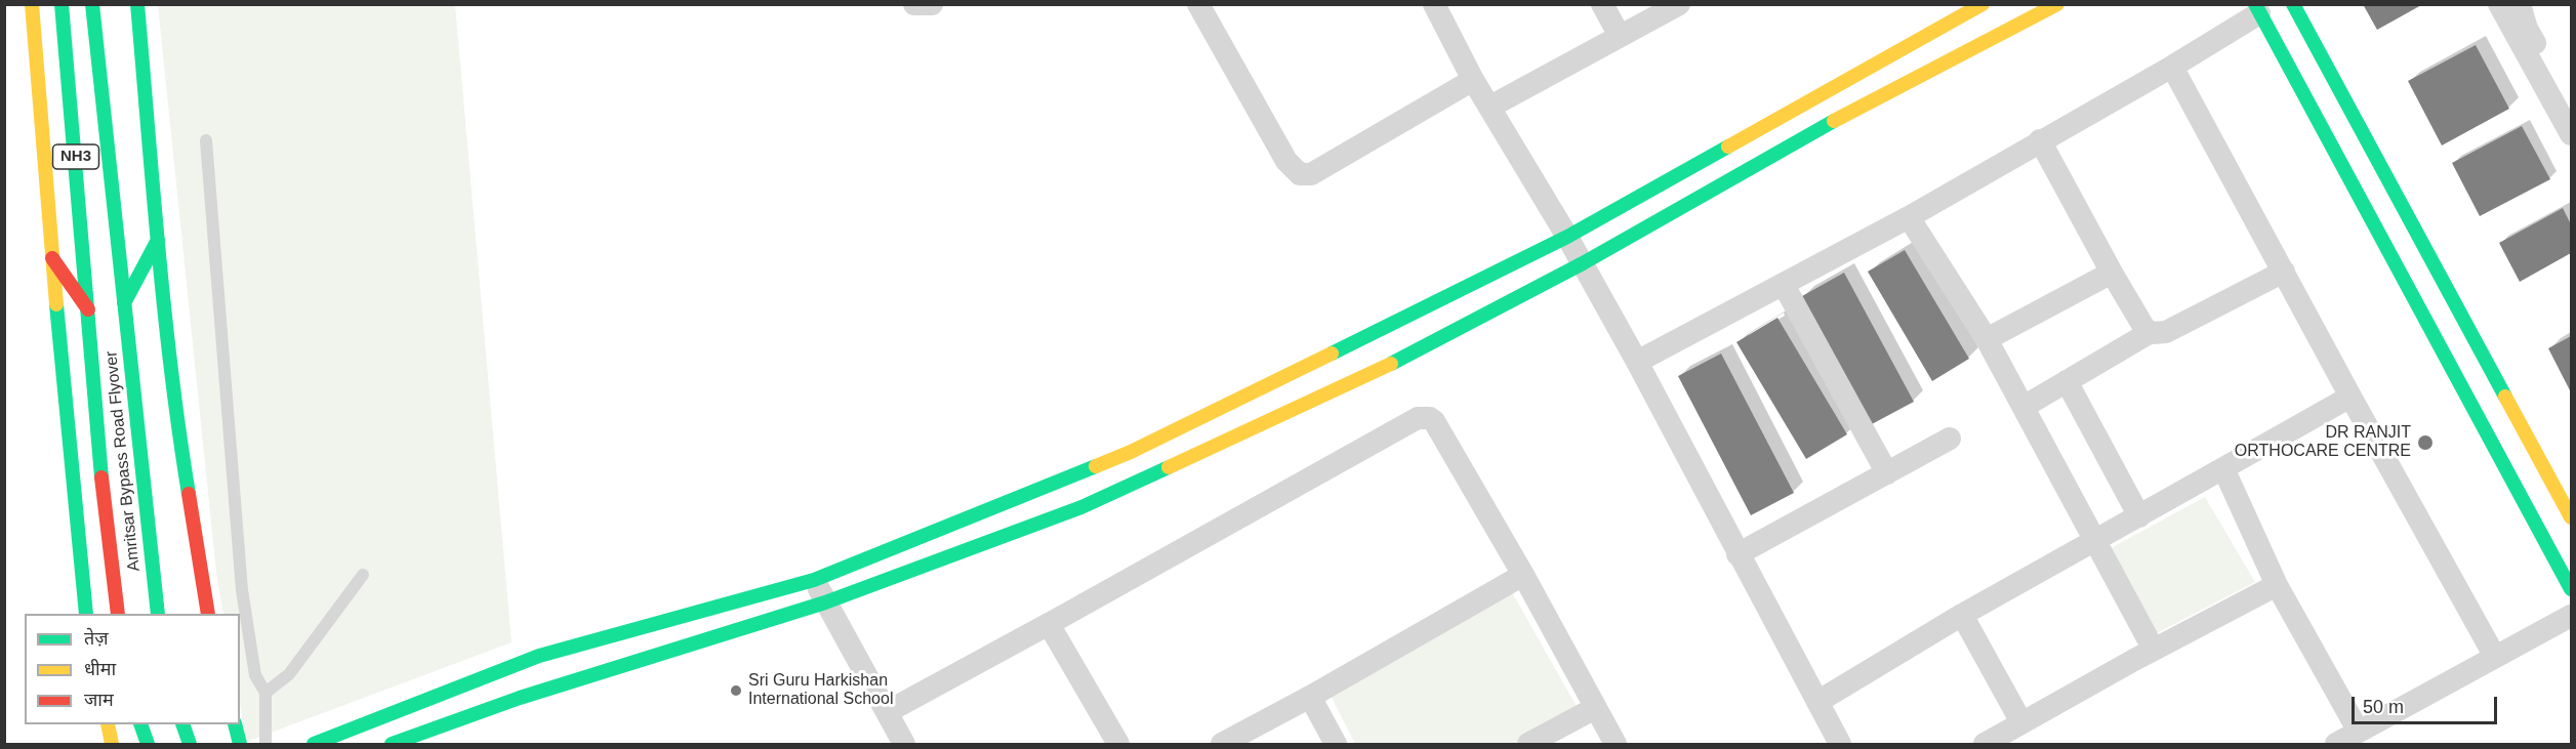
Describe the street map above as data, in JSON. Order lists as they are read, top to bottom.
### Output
{
  "streets": {
    "main road": ["NH3", "Amritsar Bypass Road Flyover"]
  },
  "crossings": [
    ["NH3", "Amritsar Bypass Road Flyover"]
  ],
  "places": ["DR RANJIT ORTHOCARE CENTRE", "Sri Guru Harkishan International School"],
  "legend": ["तेज़", "धीमा", "जाम"],
  "scale_bar": "50 m"
}
